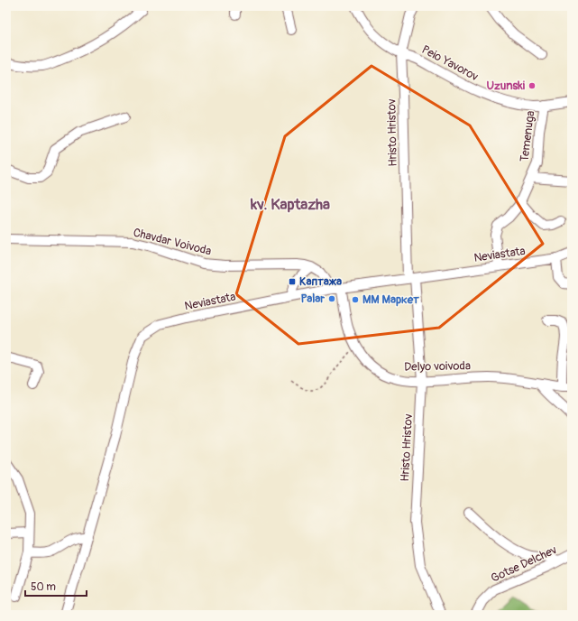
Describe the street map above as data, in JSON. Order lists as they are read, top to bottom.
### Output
{
  "streets": {
    "street": [
      "Peio Yavorov",
      "Hristo Hristov",
      "Temenuga",
      "Chavdar Voivoda",
      "Neviastata",
      "Delyo voivoda",
      "Gotse Delchev"
    ]
  },
  "crossings": [
    ["Peio Yavorov", "Hristo Hristov"],
    ["Peio Yavorov", "Temenuga"],
    ["Hristo Hristov", "Neviastata"],
    ["Hristo Hristov", "Delyo voivoda"],
    ["Temenuga", "Neviastata"],
    ["Neviastata", "Delyo voivoda"]
  ],
  "districts": ["kv. Kaptazha"],
  "places": {
    "other": ["Uzunski", "Palar", "ММ Маркет"],
    "transit": ["Каптажа"]
  },
  "scale_bar": "50 m"
}
